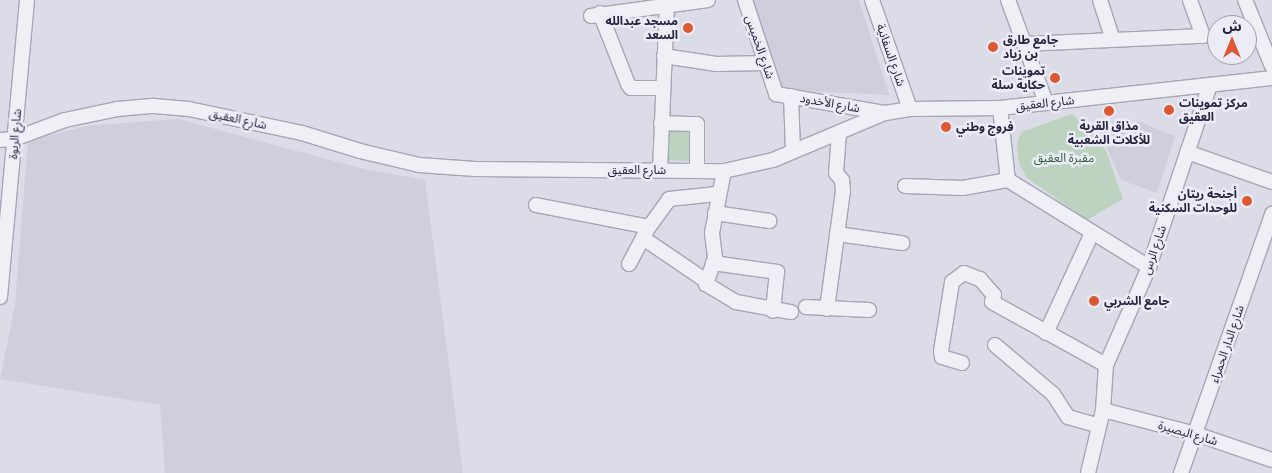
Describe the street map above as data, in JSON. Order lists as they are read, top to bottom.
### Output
{
  "streets": {
    "street": [
      "شارع الخميس",
      "شارع السفانية",
      "شارع الأخدود",
      "شارع العقيق",
      "شارع الربوة",
      "شارع الرس",
      "شارع الدار الحمراء",
      "شارع البصيرة"
    ]
  },
  "crossings": [
    ["شارع الخميس", "شارع الأخدود"],
    ["شارع السفانية", "شارع العقيق"],
    ["شارع الأخدود", "شارع العقيق"],
    ["شارع العقيق", "شارع الربوة"],
    ["شارع العقيق", "شارع الرس"],
    ["شارع الرس", "شارع البصيرة"],
    ["شارع الدار الحمراء", "شارع البصيرة"]
  ],
  "parks": ["مقبرة العقيق"],
  "places": [
    "مسجد عبدالله السعد",
    "جامع طارق بن زياد",
    "تموينات حكاية سلة",
    "مركز تموينات العقيق",
    "مذاق القرية للأكلات الشعبية",
    "فروج وطني",
    "أجنحة ريتان للوحدات السكنية",
    "جامع الشربي"
  ],
  "north": "top"
}
